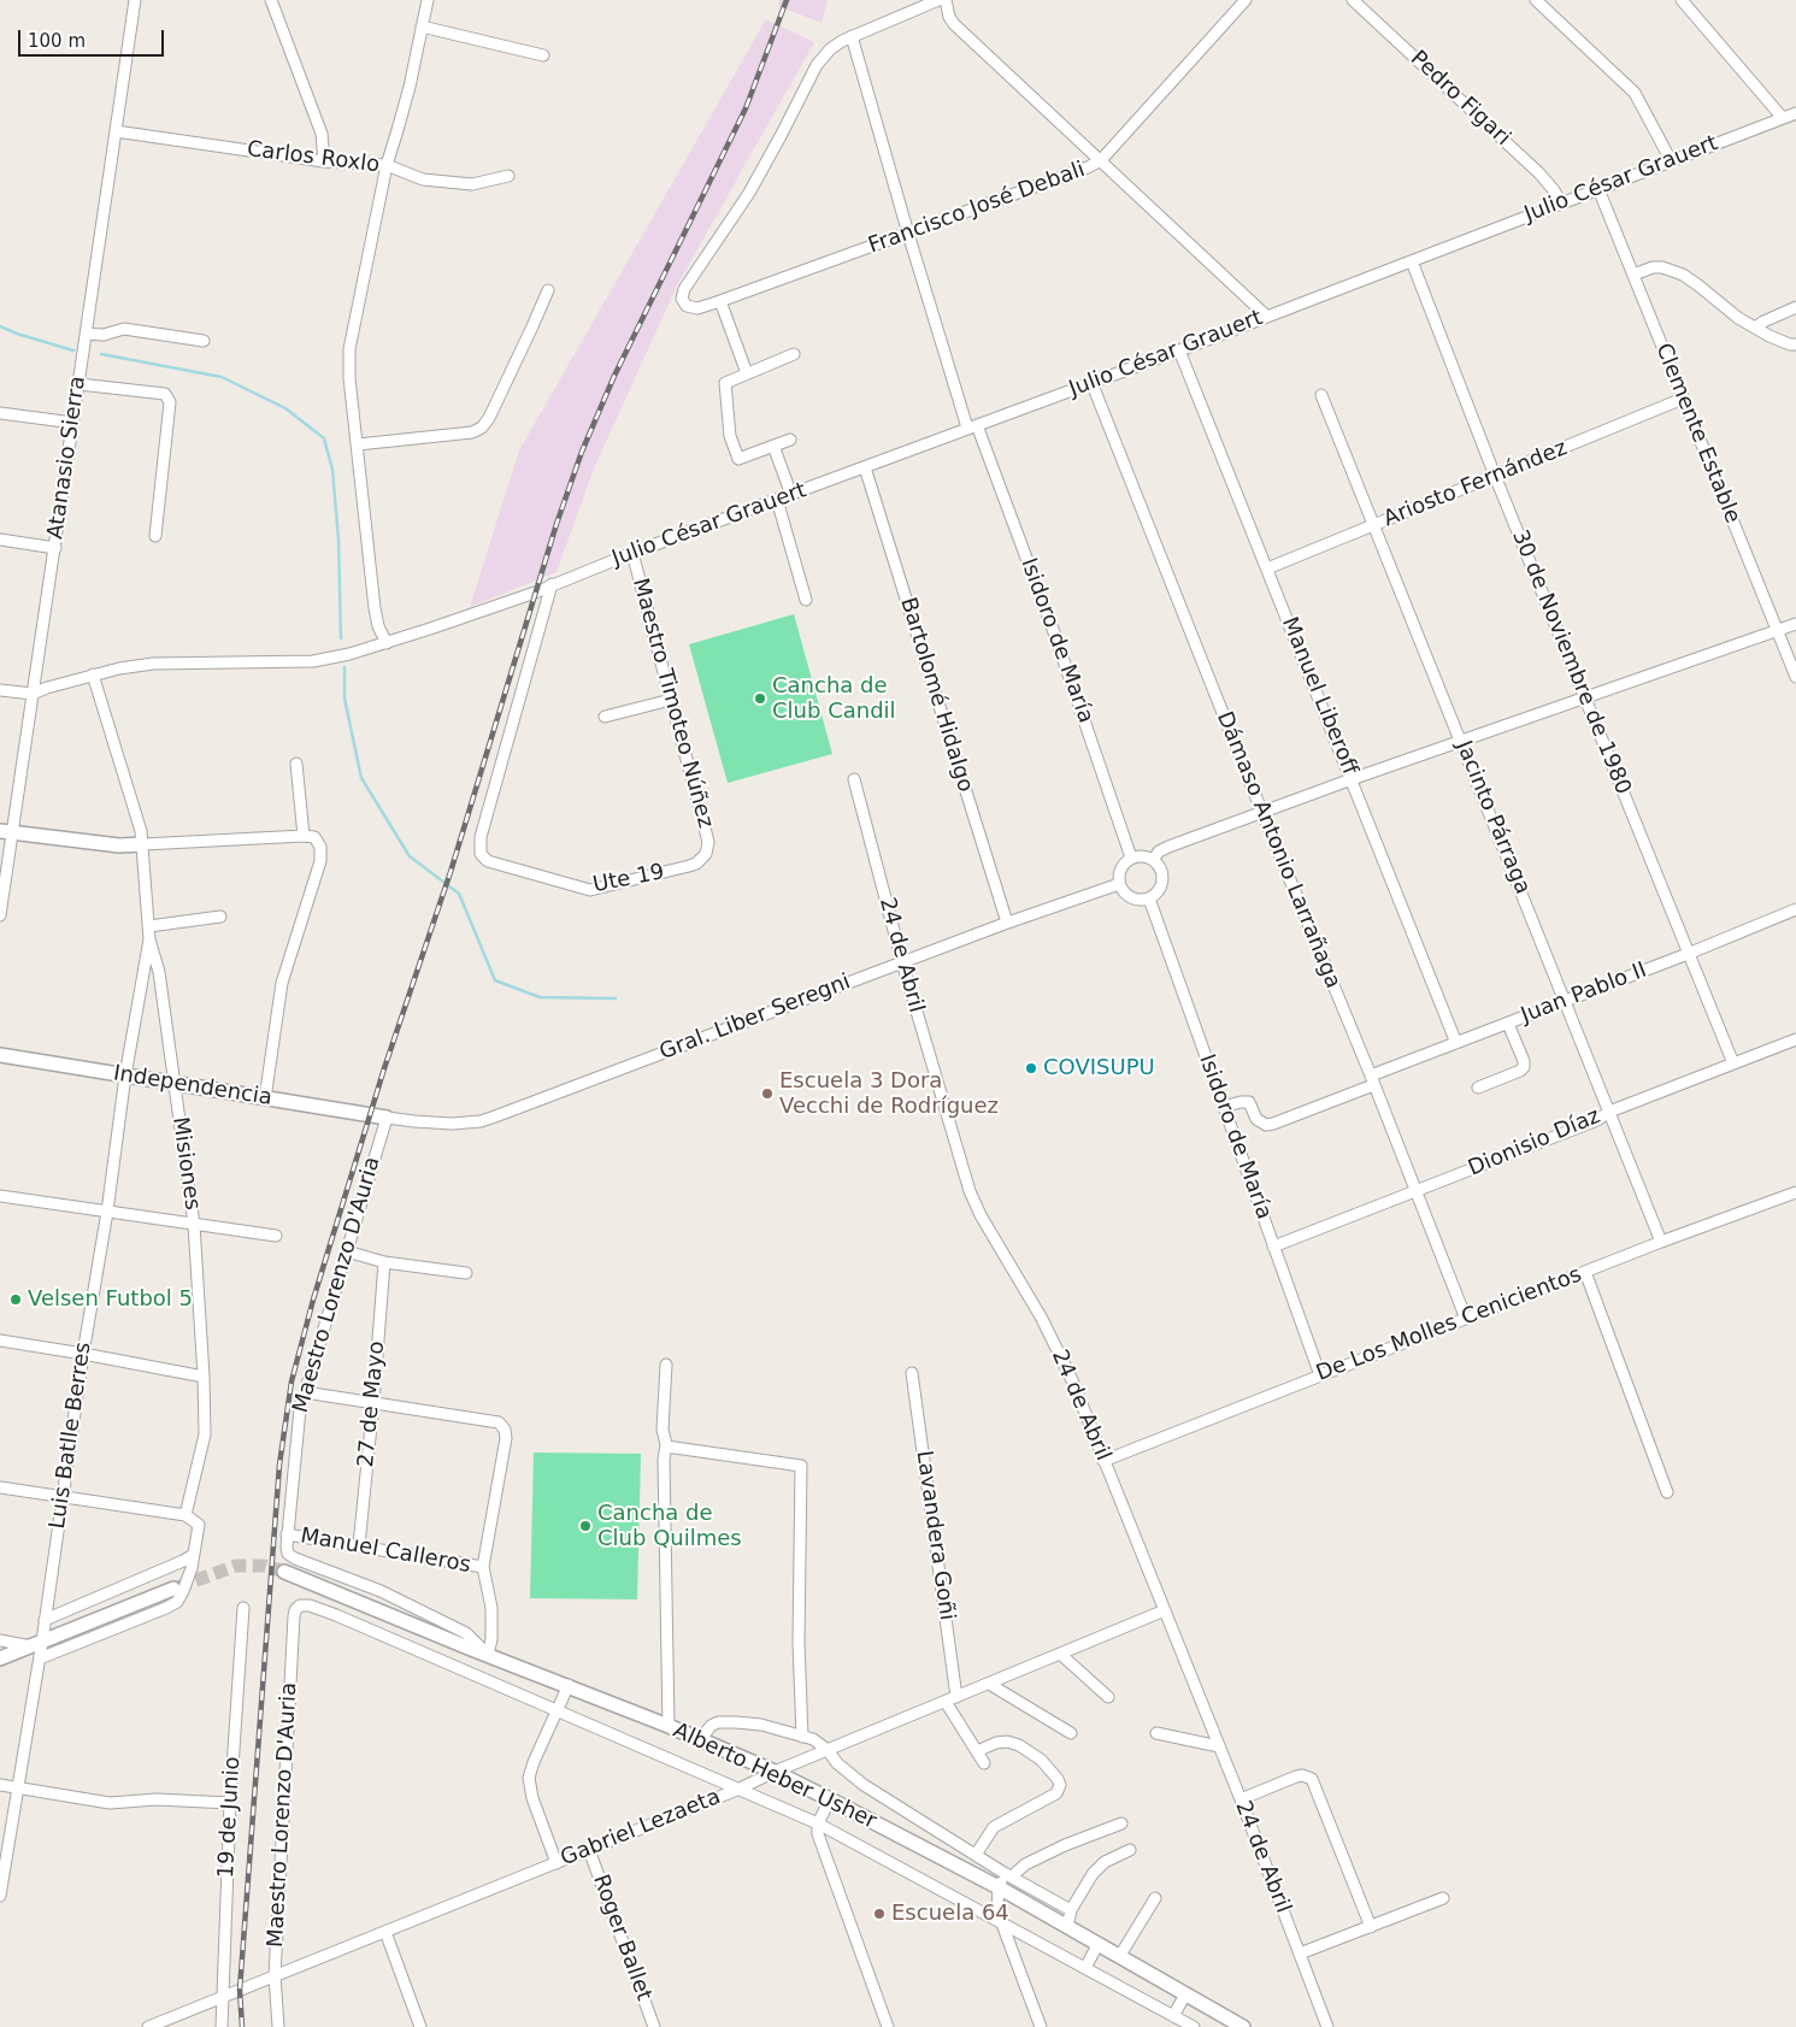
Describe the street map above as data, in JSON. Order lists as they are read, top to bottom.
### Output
{
  "streets": {
    "street": [
      "Pedro Figari",
      "Carlos Roxlo",
      "Julio César Grauert",
      "Francisco José Debali",
      "Clemente Estable",
      "Atanasio Sierra",
      "Ariosto Fernández",
      "Isidoro de María",
      "30 de Noviembre de 1980",
      "Bartolomé Hidalgo",
      "Manuel Liberoff",
      "Maestro Timoteo Núñez",
      "Jacinto Párraga",
      "Dámaso Antonio Larrañaga",
      "Ute 19",
      "24 de Abril",
      "Juan Pablo II",
      "Gral. Liber Seregni",
      "Independencia",
      "Dionisio Díaz",
      "Misiones",
      "Maestro Lorenzo D'Auria",
      "De Los Molles Cenicientos",
      "27 de Mayo",
      "Luis Batlle Berres",
      "Lavandera Goñi",
      "Manuel Calleros",
      "Alberto Heber Usher",
      "19 de Junio",
      "Gabriel Lezaeta",
      "Roger Ballet"
    ]
  },
  "crossings": [
    ["Pedro Figari", "Julio César Grauert"],
    ["Carlos Roxlo", "Atanasio Sierra"],
    ["Julio César Grauert", "Clemente Estable"],
    ["Julio César Grauert", "Atanasio Sierra"],
    ["Julio César Grauert", "Isidoro de María"],
    ["Julio César Grauert", "30 de Noviembre de 1980"],
    ["Julio César Grauert", "Bartolomé Hidalgo"],
    ["Julio César Grauert", "Manuel Liberoff"],
    ["Julio César Grauert", "Maestro Timoteo Núñez"],
    ["Julio César Grauert", "Dámaso Antonio Larrañaga"],
    ["Julio César Grauert", "Ute 19"],
    ["Julio César Grauert", "Misiones"],
    ["Francisco José Debali", "Isidoro de María"],
    ["Clemente Estable", "Ariosto Fernández"],
    ["Ariosto Fernández", "30 de Noviembre de 1980"],
    ["Ariosto Fernández", "Manuel Liberoff"],
    ["Ariosto Fernández", "Jacinto Párraga"],
    ["Isidoro de María", "Juan Pablo II"],
    ["Isidoro de María", "Gral. Liber Seregni"],
    ["Isidoro de María", "Dionisio Díaz"],
    ["Isidoro de María", "De Los Molles Cenicientos"],
    ["30 de Noviembre de 1980", "Juan Pablo II"],
    ["30 de Noviembre de 1980", "Dionisio Díaz"],
    ["Bartolomé Hidalgo", "Gral. Liber Seregni"],
    ["Manuel Liberoff", "Juan Pablo II"],
    ["Maestro Timoteo Núñez", "Ute 19"],
    ["Jacinto Párraga", "Juan Pablo II"],
    ["Jacinto Párraga", "Dionisio Díaz"],
    ["Jacinto Párraga", "De Los Molles Cenicientos"],
    ["Dámaso Antonio Larrañaga", "Juan Pablo II"],
    ["Dámaso Antonio Larrañaga", "Dionisio Díaz"],
    ["Dámaso Antonio Larrañaga", "De Los Molles Cenicientos"],
    ["24 de Abril", "Gral. Liber Seregni"],
    ["24 de Abril", "De Los Molles Cenicientos"],
    ["24 de Abril", "Gabriel Lezaeta"],
    ["Gral. Liber Seregni", "Independencia"],
    ["Gral. Liber Seregni", "Maestro Lorenzo D'Auria"],
    ["Independencia", "Misiones"],
    ["Independencia", "Maestro Lorenzo D'Auria"],
    ["Independencia", "Luis Batlle Berres"],
    ["Misiones", "Luis Batlle Berres"],
    ["Maestro Lorenzo D'Auria", "Manuel Calleros"],
    ["Maestro Lorenzo D'Auria", "Alberto Heber Usher"],
    ["Maestro Lorenzo D'Auria", "Gabriel Lezaeta"],
    ["27 de Mayo", "Manuel Calleros"],
    ["Lavandera Goñi", "Gabriel Lezaeta"],
    ["Alberto Heber Usher", "Gabriel Lezaeta"],
    ["19 de Junio", "Gabriel Lezaeta"],
    ["Gabriel Lezaeta", "Roger Ballet"]
  ],
  "places": [
    "Cancha de Club Candil",
    "COVISUPU",
    "Escuela 3 Dora Vecchi de Rodríguez",
    "Velsen Futbol 5",
    "Cancha de Club Quilmes",
    "Escuela 64"
  ],
  "scale_bar": "100 m"
}
